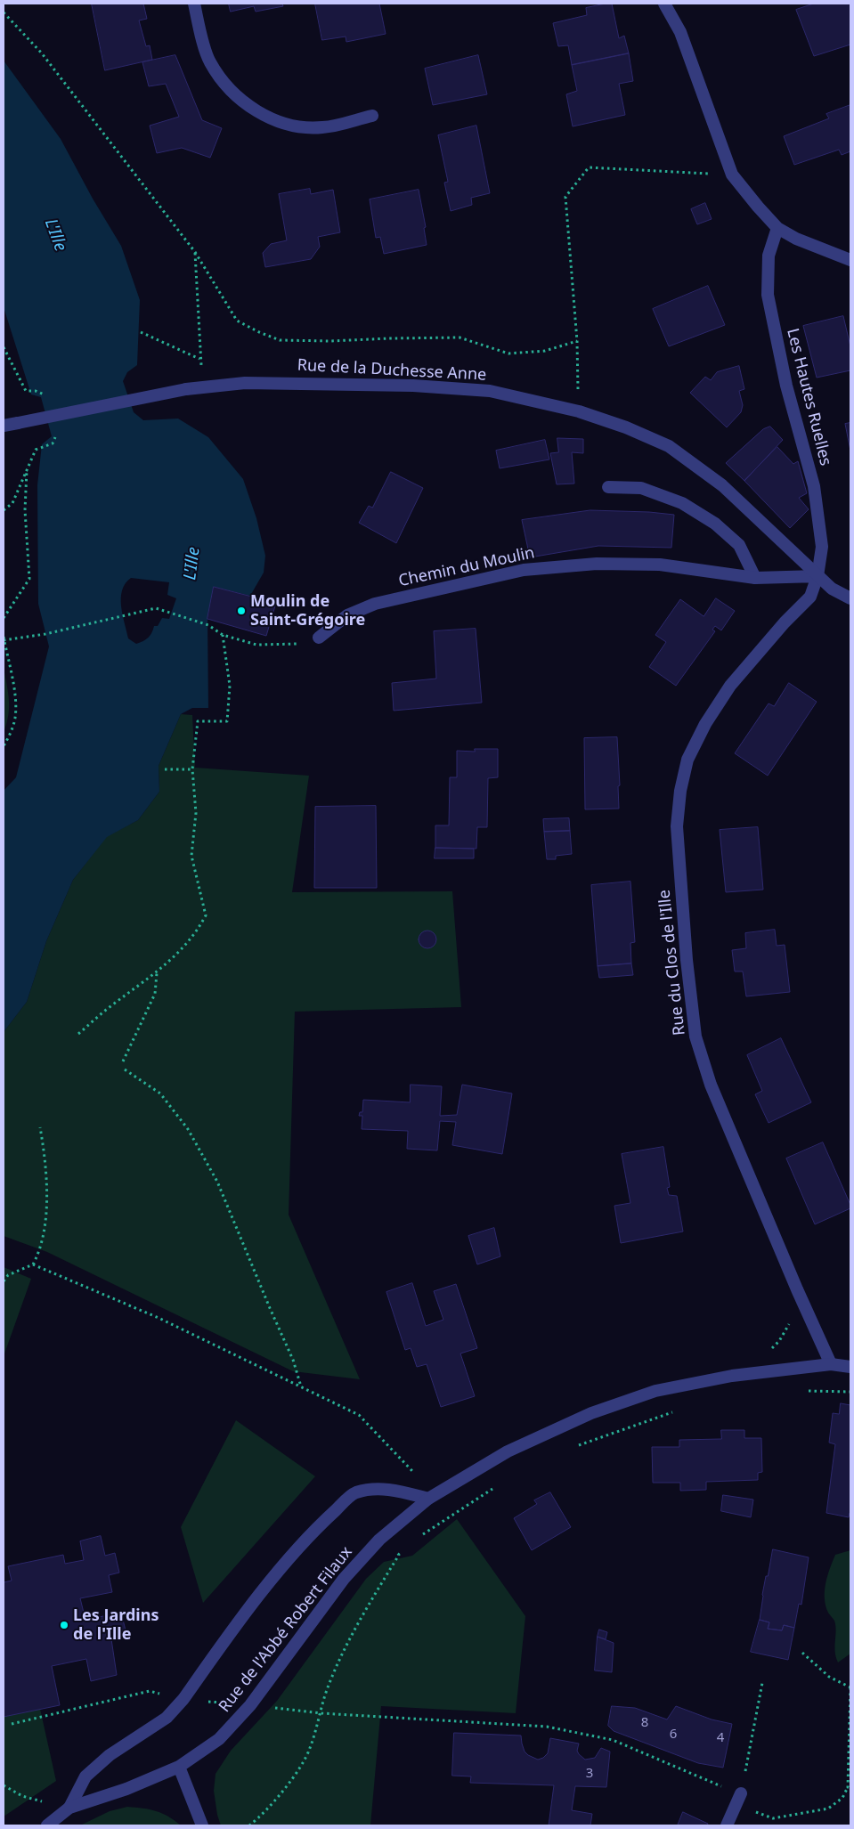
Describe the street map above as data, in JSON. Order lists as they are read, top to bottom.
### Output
{
  "streets": {
    "street": [
      "Rue de la Duchesse Anne",
      "Les Hautes Ruelles",
      "Chemin du Moulin",
      "Rue du Clos de l'Ille",
      "Rue de l'Abbé Robert Filaux"
    ]
  },
  "crossings": [
    ["Rue de la Duchesse Anne", "Les Hautes Ruelles"],
    ["Rue de la Duchesse Anne", "Chemin du Moulin"],
    ["Rue de la Duchesse Anne", "Rue du Clos de l'Ille"],
    ["Les Hautes Ruelles", "Chemin du Moulin"],
    ["Les Hautes Ruelles", "Rue du Clos de l'Ille"],
    ["Chemin du Moulin", "Rue du Clos de l'Ille"],
    ["Rue du Clos de l'Ille", "Rue de l'Abbé Robert Filaux"]
  ],
  "water": ["L'Ille"],
  "places": ["Moulin de Saint-Grégoire", "Les Jardins de l'Ille"],
  "house_numbers": [
    "8",
    "6",
    "4",
    "3"
  ]
}
